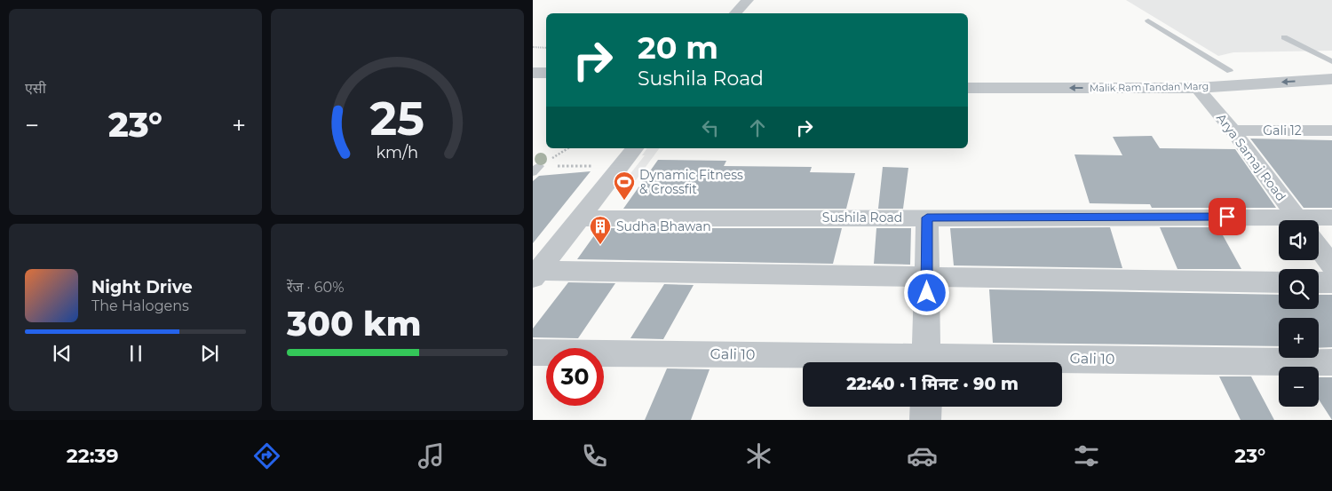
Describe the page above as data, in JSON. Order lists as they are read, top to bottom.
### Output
{
  "streets": {
    "street": [
      "Malik Ram Tandan Marg",
      "Gali 12",
      "Arya Samaj Road",
      "Sushila Road",
      "Gali 10"
    ]
  },
  "crossings": [
    ["Malik Ram Tandan Marg", "Arya Samaj Road"],
    ["Gali 12", "Arya Samaj Road"]
  ],
  "places": {
    "sports": ["Dynamic Fitness & Crossfit"],
    "building": ["Sudha Bhawan"]
  },
  "page": {
    "tile": [
      "एसी",
      ["रेंज · 60%", "300 km"]
    ],
    "turn": ["20 m", "Sushila Road"],
    "heat": ["−", "23°", "+"],
    "map_buttons": ["+", "−"],
    "song": ["Night Drive", "The Halogens"],
    "limit": "30",
    "trip": "22:40 · 1 मिनट · 90 m",
    "tabs": ["22:39", "23°"],
    "gauge": ["25", "km/h"]
  }
}
